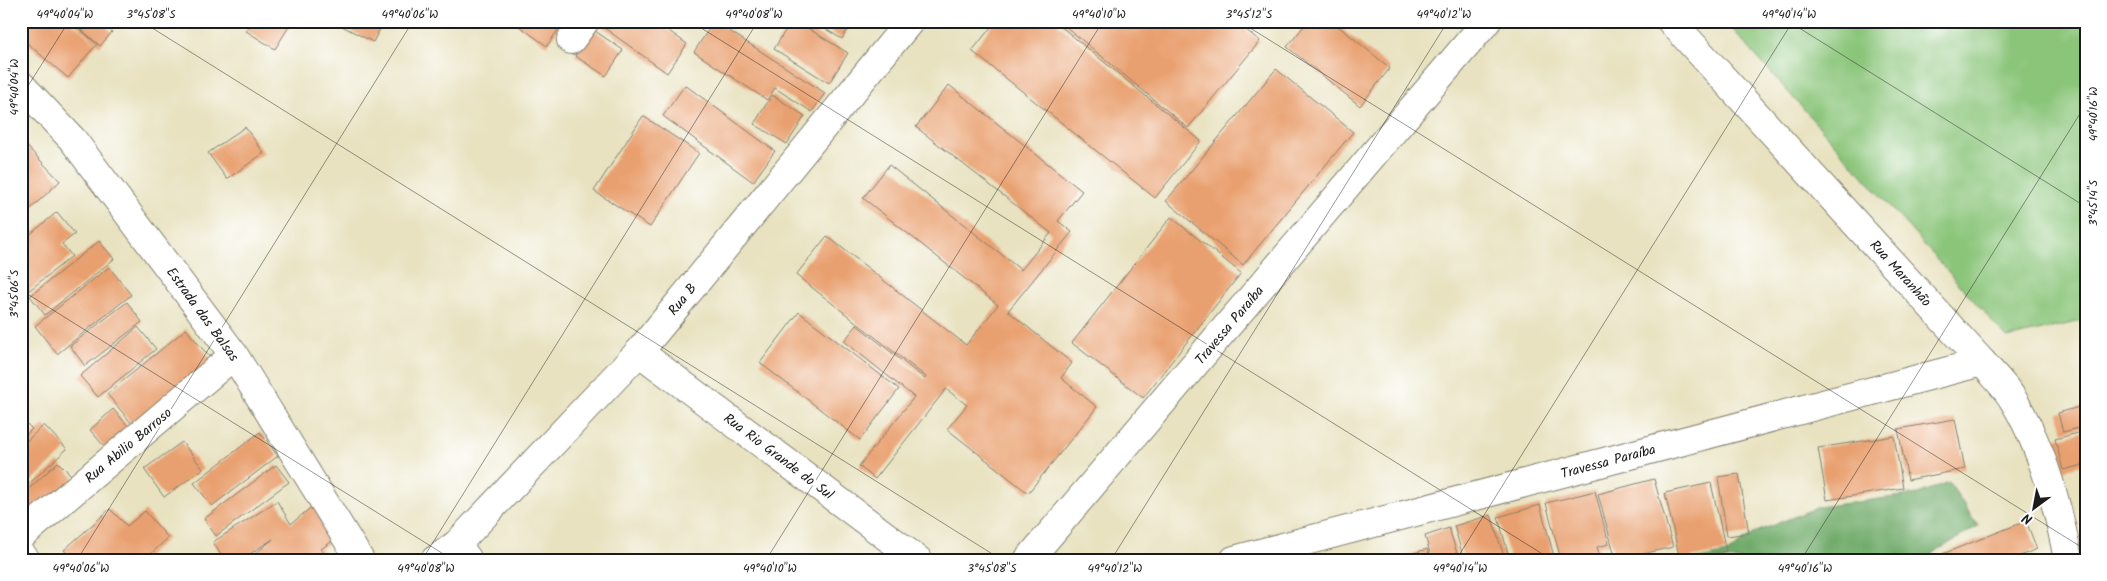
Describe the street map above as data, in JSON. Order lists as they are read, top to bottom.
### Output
{
  "streets": {
    "street": [
      "Rua Maranhão",
      "Rua B",
      "Estrada das Balsas",
      "Travessa Paraíba",
      "Rua Abilio Barroso",
      "Rua Rio Grande do Sul"
    ]
  },
  "crossings": [
    ["Rua Maranhão", "Travessa Paraíba"],
    ["Rua B", "Rua Rio Grande do Sul"],
    ["Estrada das Balsas", "Rua Abilio Barroso"]
  ],
  "north": "bottom left",
  "coordinates": [
    "49°40'04\"W",
    "3°45'08\"S",
    "49°40'06\"W",
    "49°40'08\"W",
    "49°40'10\"W",
    "3°45'12\"S",
    "49°40'12\"W",
    "49°40'14\"W",
    "49°40'16\"W",
    "3°45'14\"S",
    "3°45'06\"S"
  ]
}
